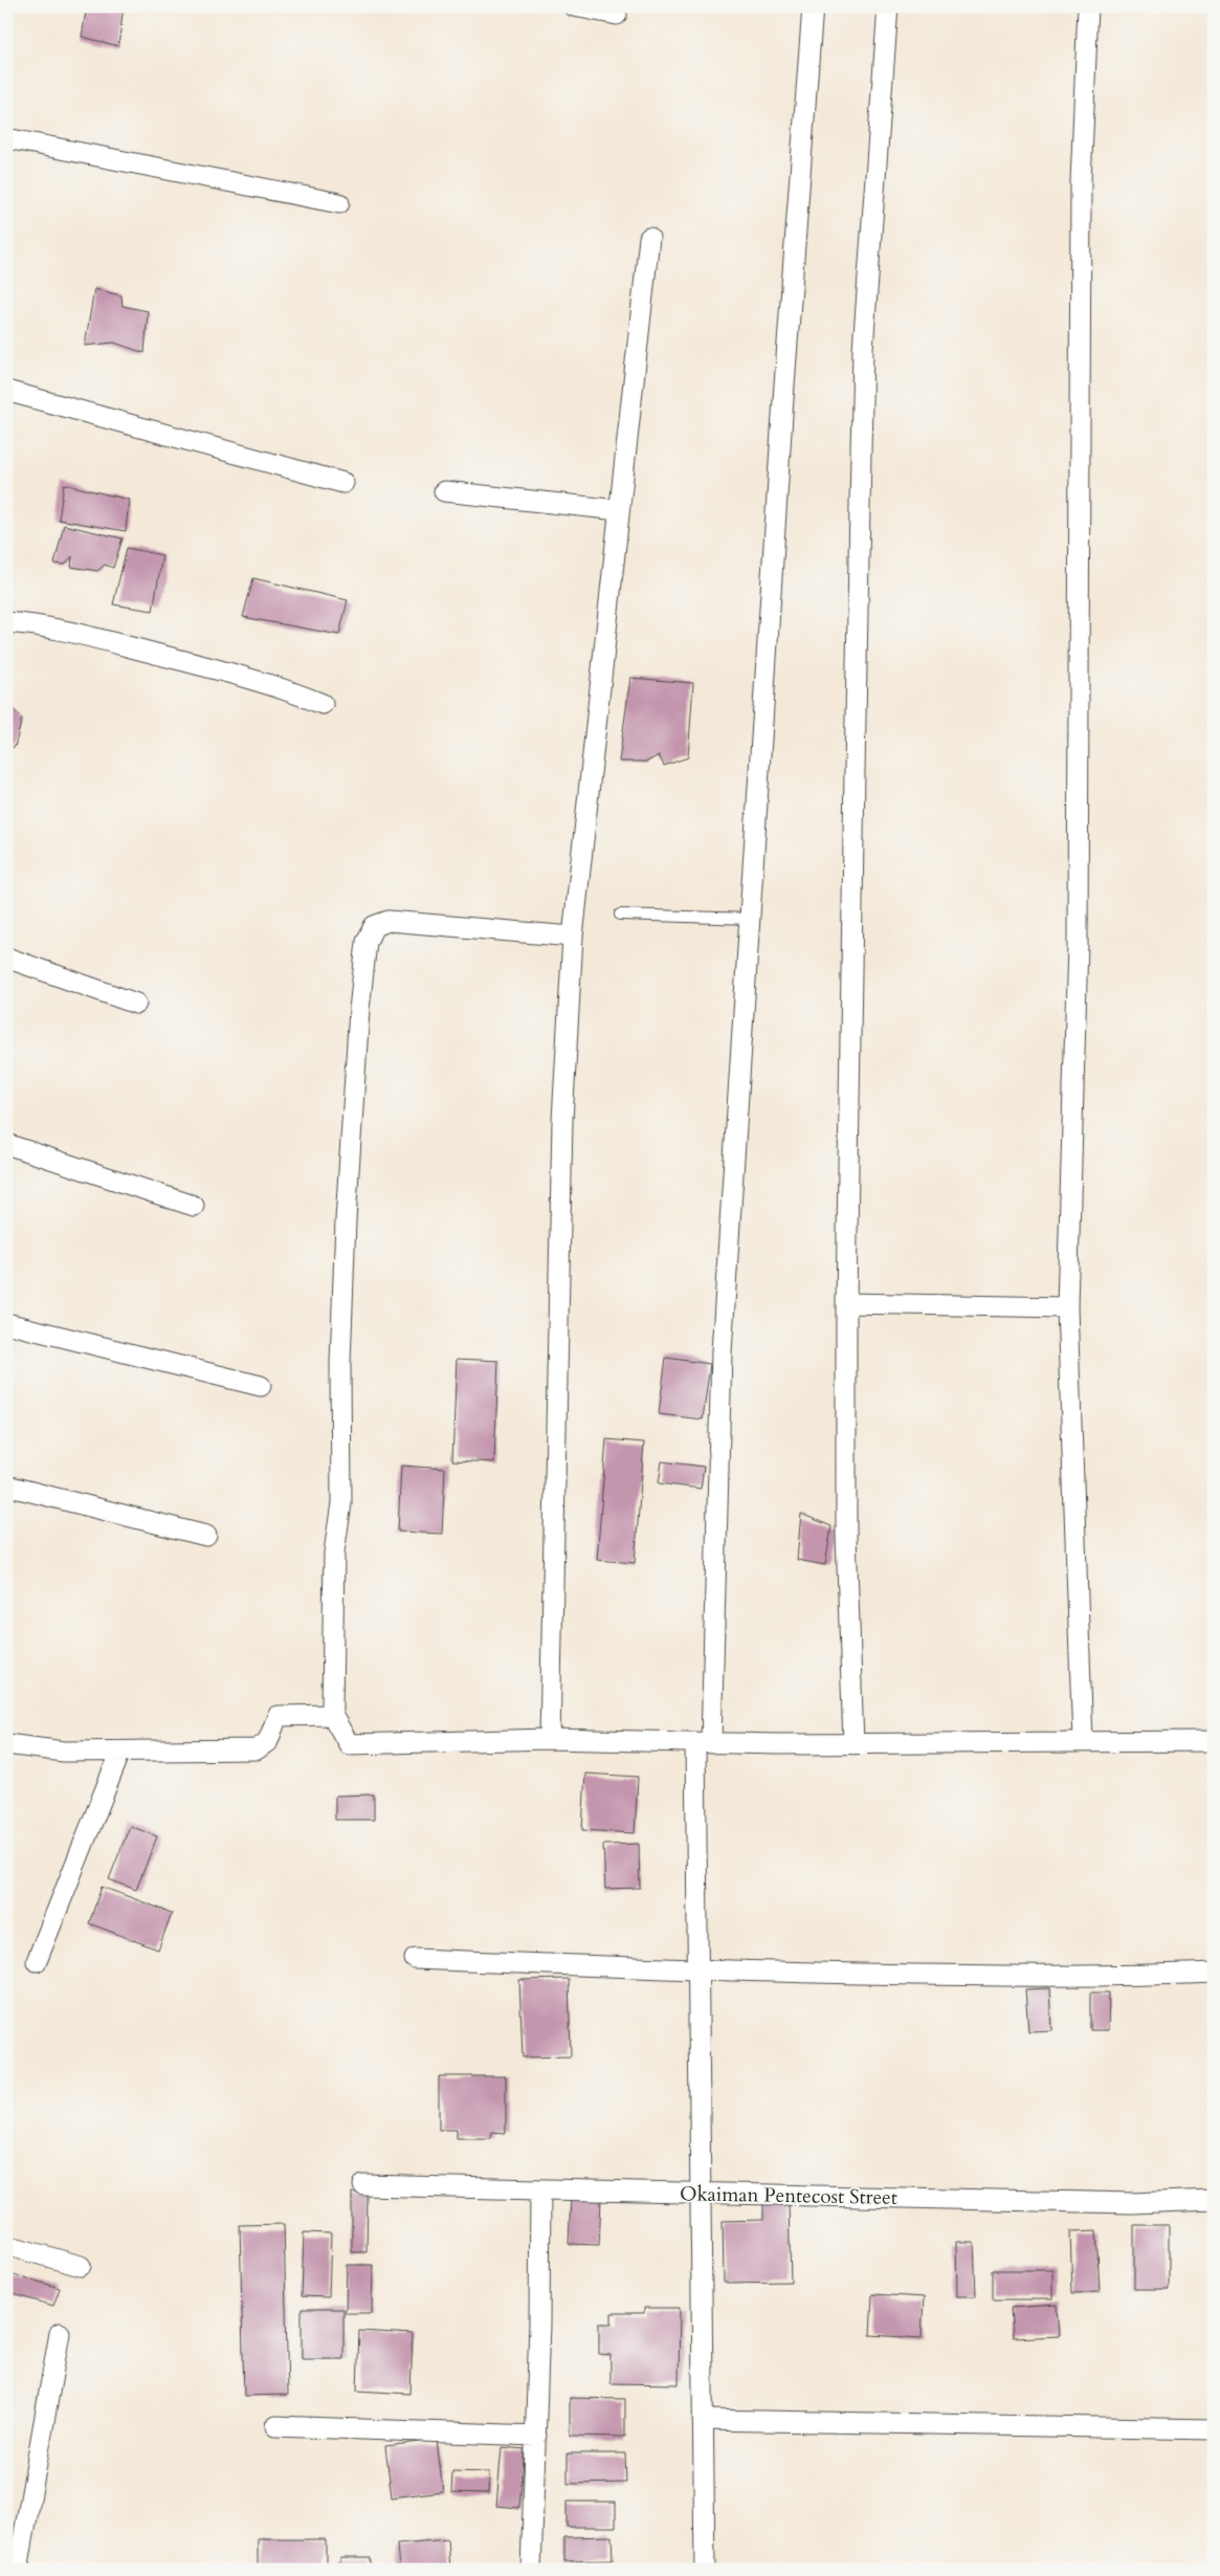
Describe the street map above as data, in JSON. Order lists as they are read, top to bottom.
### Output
{
  "streets": {
    "street": ["Okaiman Pentecost Street"]
  }
}
